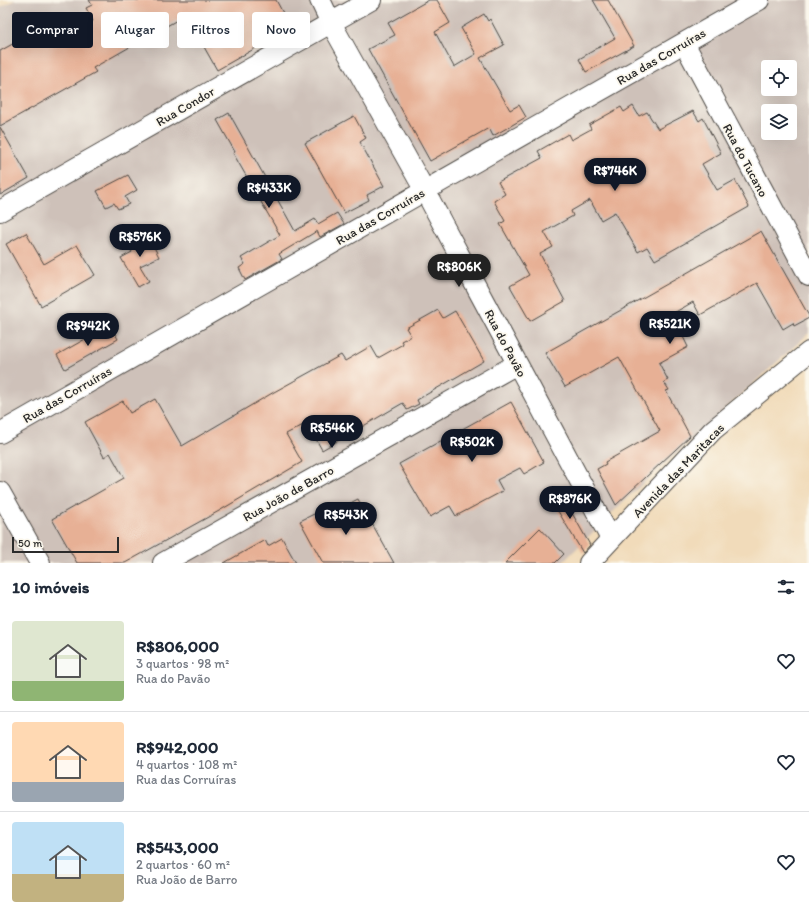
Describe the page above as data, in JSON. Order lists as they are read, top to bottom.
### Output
{
  "streets": {
    "street": [
      "Rua das Corruíras",
      "Rua Condor",
      "Rua do Tucano",
      "Rua do Pavão",
      "Avenida das Maritacas",
      "Rua João de Barro"
    ]
  },
  "crossings": [
    ["Rua das Corruíras", "Rua do Tucano"],
    ["Rua das Corruíras", "Rua do Pavão"],
    ["Rua Condor", "Rua do Pavão"],
    ["Rua do Pavão", "Avenida das Maritacas"],
    ["Rua do Pavão", "Rua João de Barro"]
  ],
  "scale_bar": "50 m",
  "page": {
    "chip": [
      "Comprar",
      "Alugar",
      "Filtros",
      "Novo"
    ],
    "price": [
      "R$746K",
      "R$433K",
      "R$576K",
      "R$806K",
      "R$521K",
      "R$942K",
      "R$546K",
      "R$502K",
      "R$876K",
      "R$543K"
    ],
    "scale": "50 m",
    "heading": "10 imóveis",
    "list": [
      {
        "name": "R$806,000",
        "note": "3 quartos · 98 m² · Rua do Pavão"
      },
      {
        "name": "R$942,000",
        "note": "4 quartos · 108 m² · Rua das Corruíras"
      },
      {
        "name": "R$543,000",
        "note": "2 quartos · 60 m² · Rua João de Barro"
      }
    ]
  }
}
